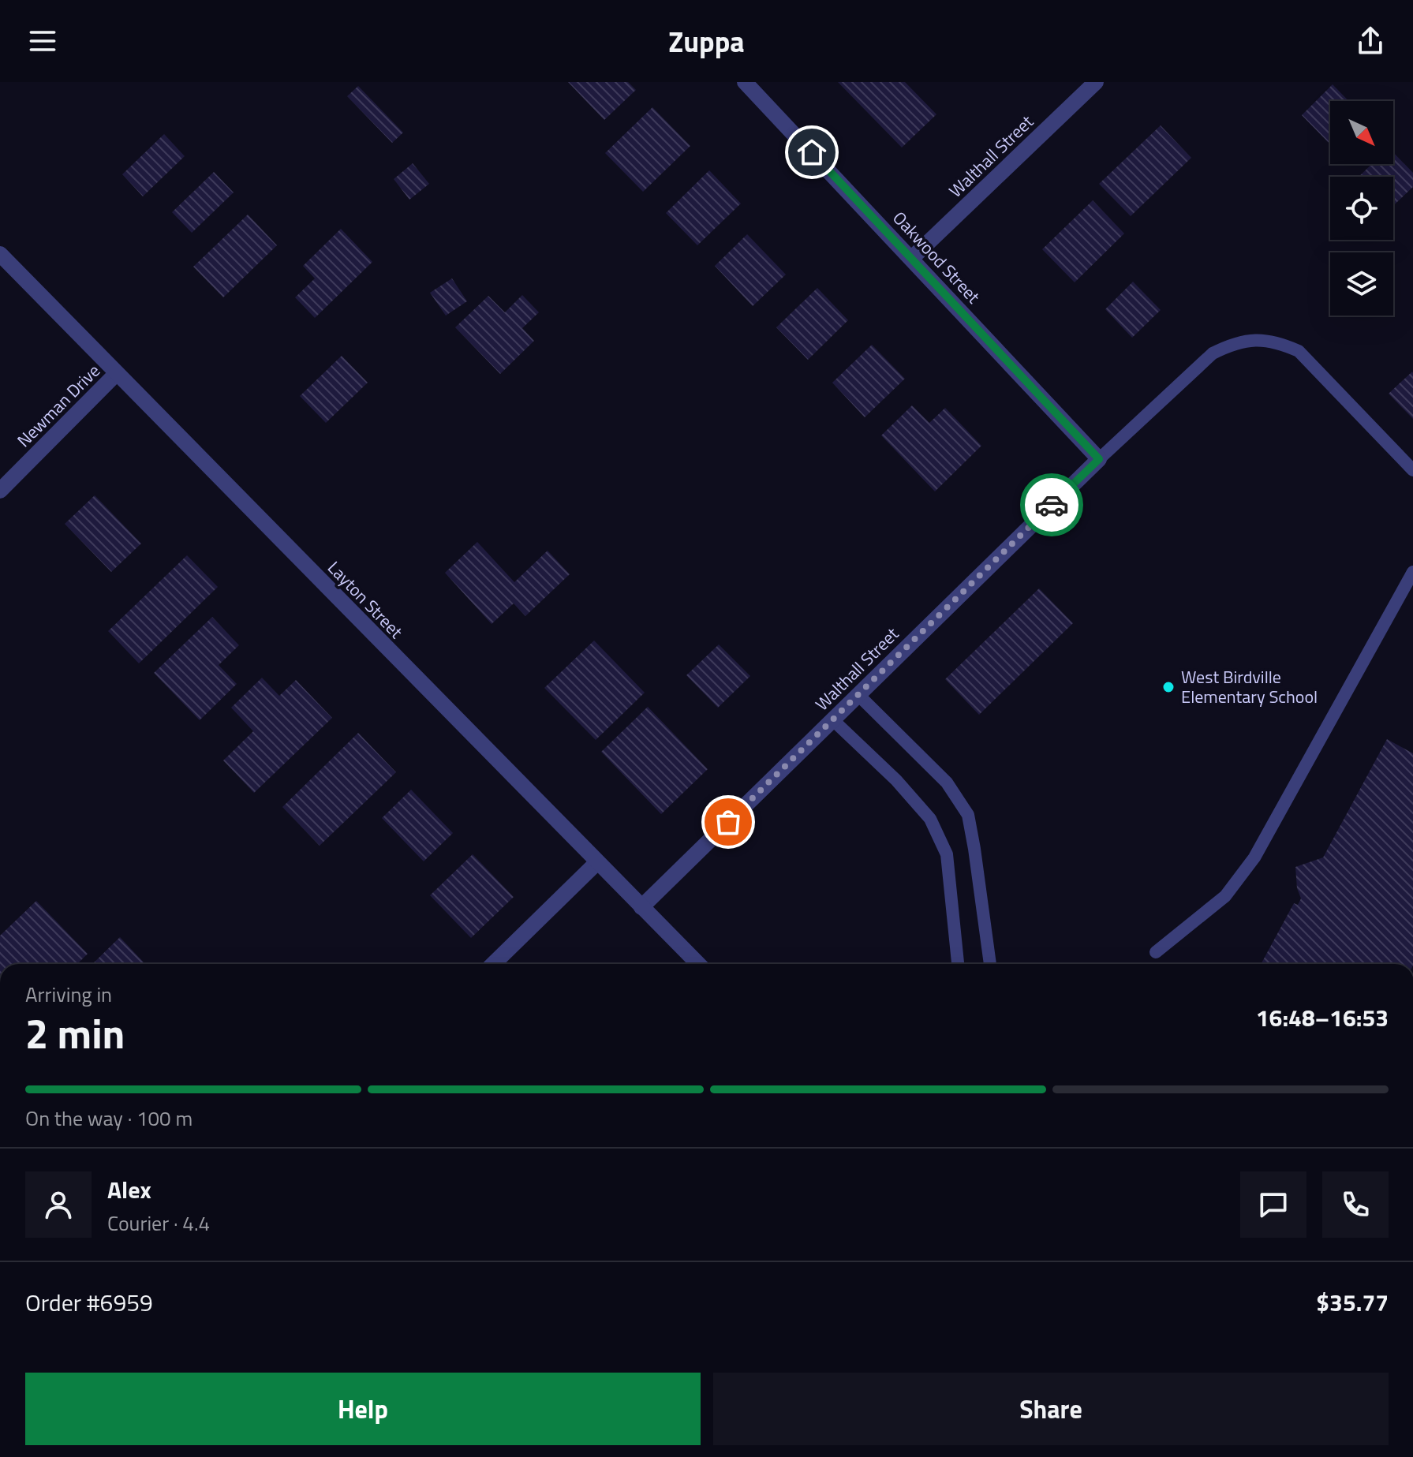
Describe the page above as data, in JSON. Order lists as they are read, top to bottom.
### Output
{
  "streets": {
    "street": [
      "Walthall Street",
      "Oakwood Street",
      "Newman Drive",
      "Layton Street"
    ]
  },
  "crossings": [
    ["Walthall Street", "Oakwood Street"],
    ["Walthall Street", "Layton Street"],
    ["Newman Drive", "Layton Street"]
  ],
  "places": ["West Birdville Elementary School"],
  "north": "bottom right",
  "page": {
    "header": "Zuppa",
    "heading": ["2 min", "Arriving in", "16:48–16:53"],
    "panel": [
      "Alex",
      "Courier · 4.4",
      "Order #6959",
      "$35.77"
    ],
    "bar": "On the way · 100 m",
    "buttons": ["Help", "Share"]
  }
}
